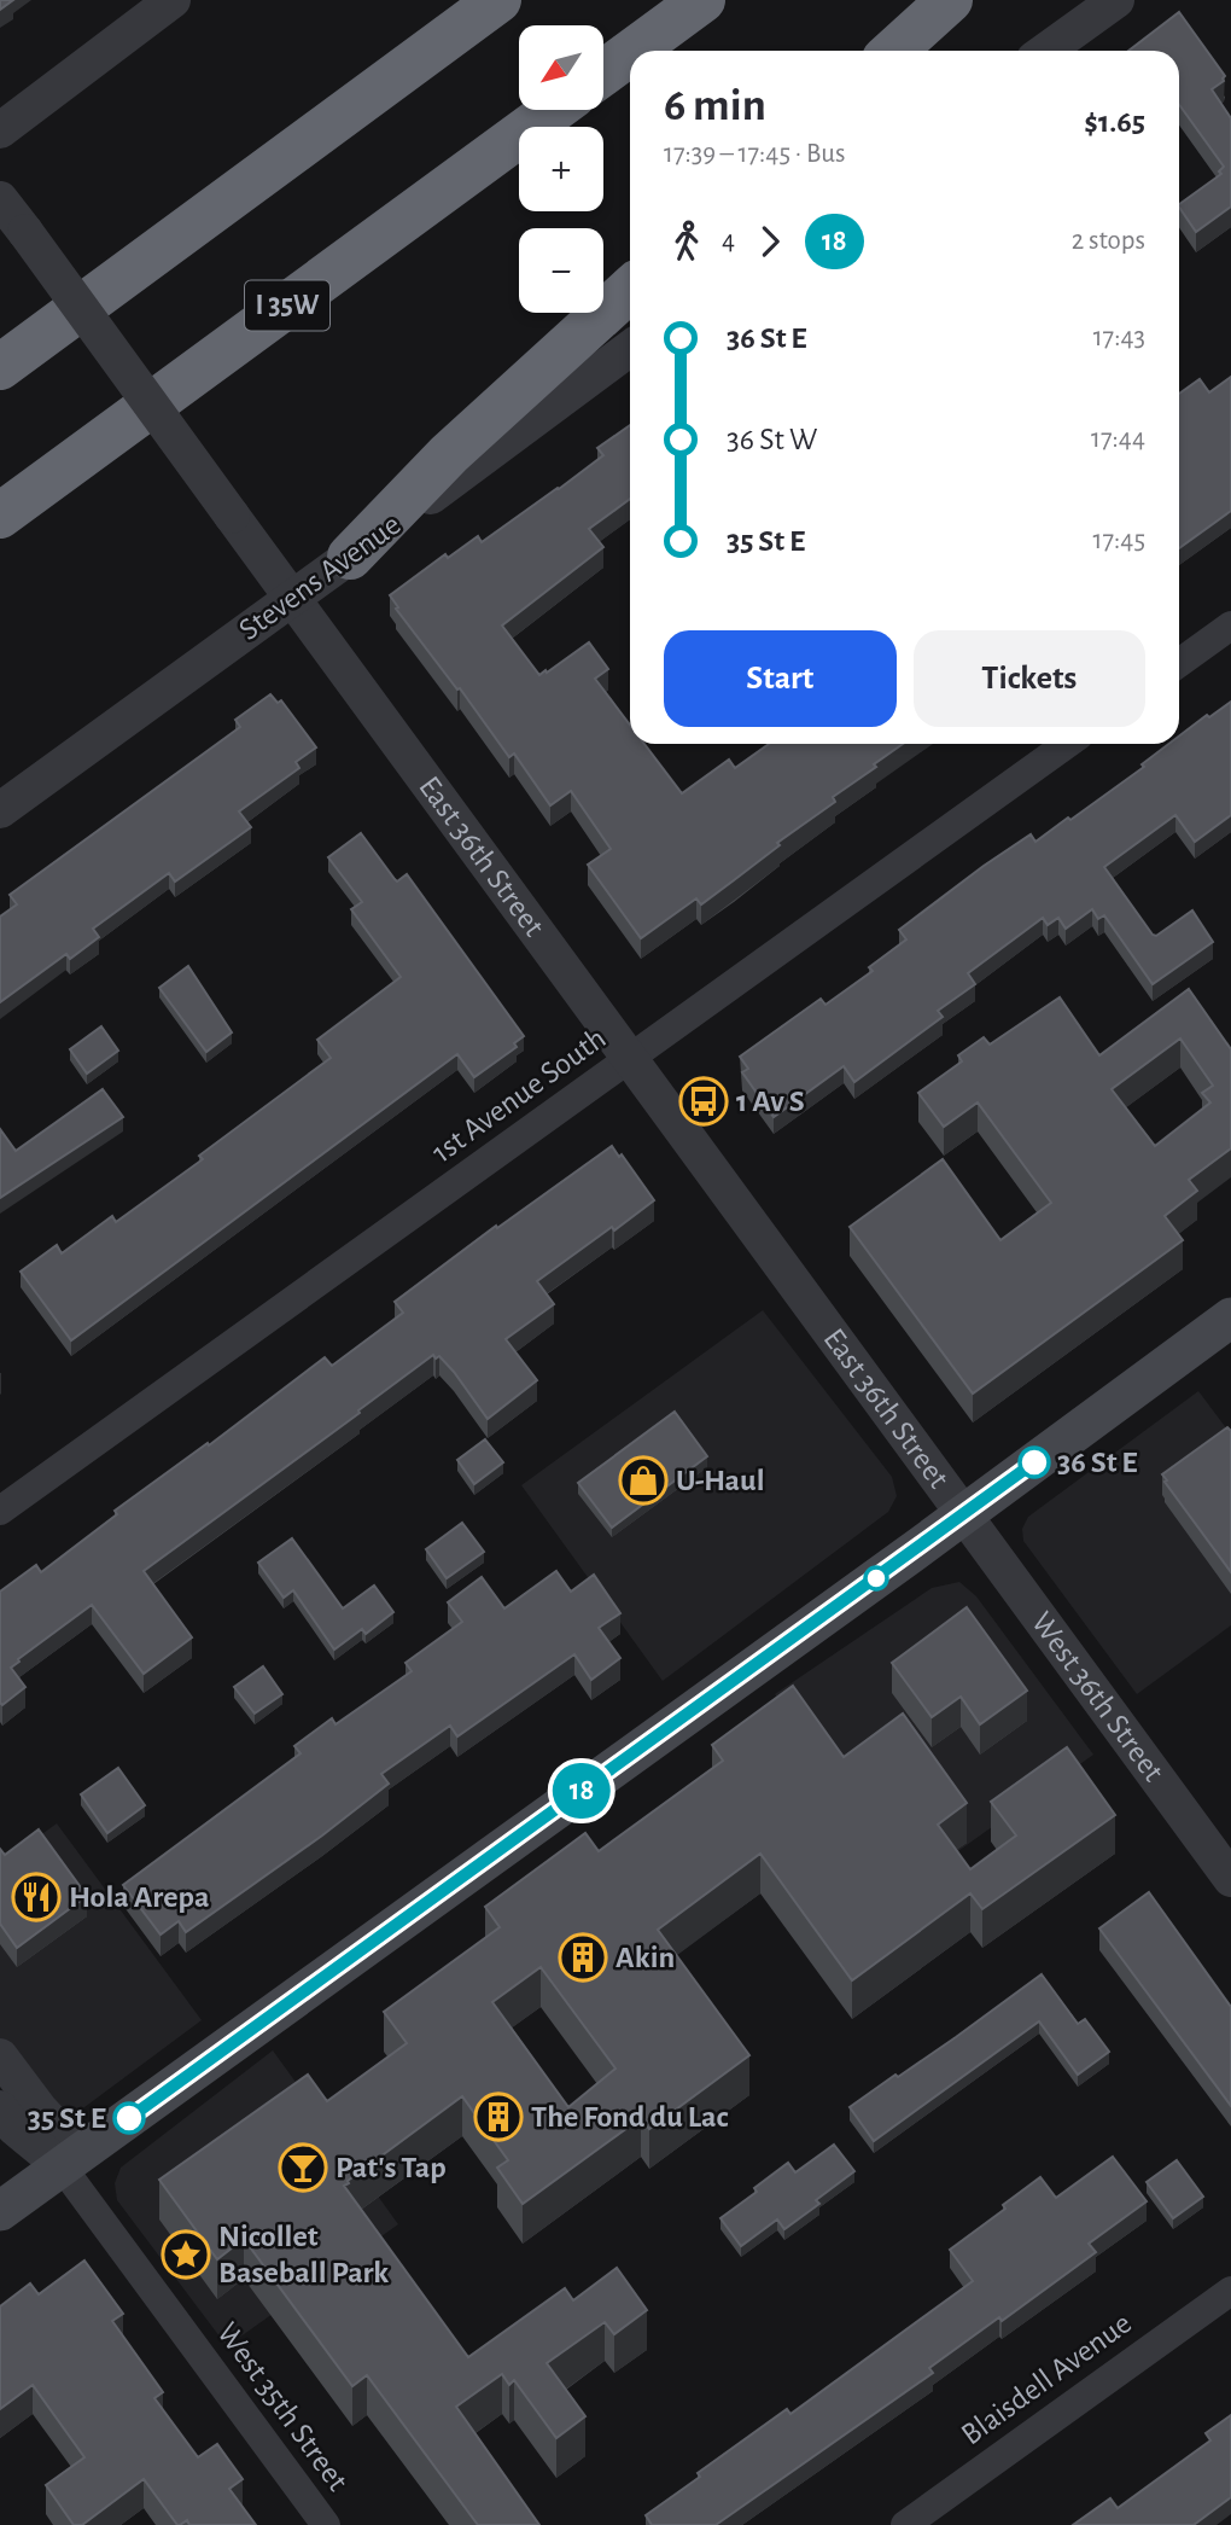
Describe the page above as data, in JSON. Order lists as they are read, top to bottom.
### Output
{
  "streets": {
    "highway": ["I 35W"],
    "street": [
      "Stevens Avenue",
      "East 36th Street",
      "1st Avenue South",
      "West 36th Street",
      "Blaisdell Avenue",
      "West 35th Street"
    ]
  },
  "crossings": [
    ["Stevens Avenue", "East 36th Street"],
    ["East 36th Street", "1st Avenue South"],
    ["East 36th Street", "West 36th Street"]
  ],
  "places": {
    "bus stop": ["1 Av S"],
    "other": ["36 St E", "35 St E"],
    "shop": ["U-Haul"],
    "restaurant": ["Hola Arepa"],
    "building": ["Akin", "The Fond du Lac"],
    "bar": ["Pat's Tap"],
    "place": ["Nicollet Baseball Park"]
  },
  "lines": ["bus line 18"],
  "north": "bottom left",
  "page": {
    "on_map": "18",
    "map_buttons": ["+", "−"],
    "heading": ["6 min", "17:39 – 17:45 · Bus", "$1.65"],
    "legs": ["4", "18", "2 stops"],
    "list": [
      {
        "name": "36 St E",
        "value": "17:43"
      },
      {
        "name": "36 St W",
        "value": "17:44"
      },
      {
        "name": "35 St E",
        "value": "17:45"
      }
    ],
    "buttons": ["Start", "Tickets"]
  }
}
